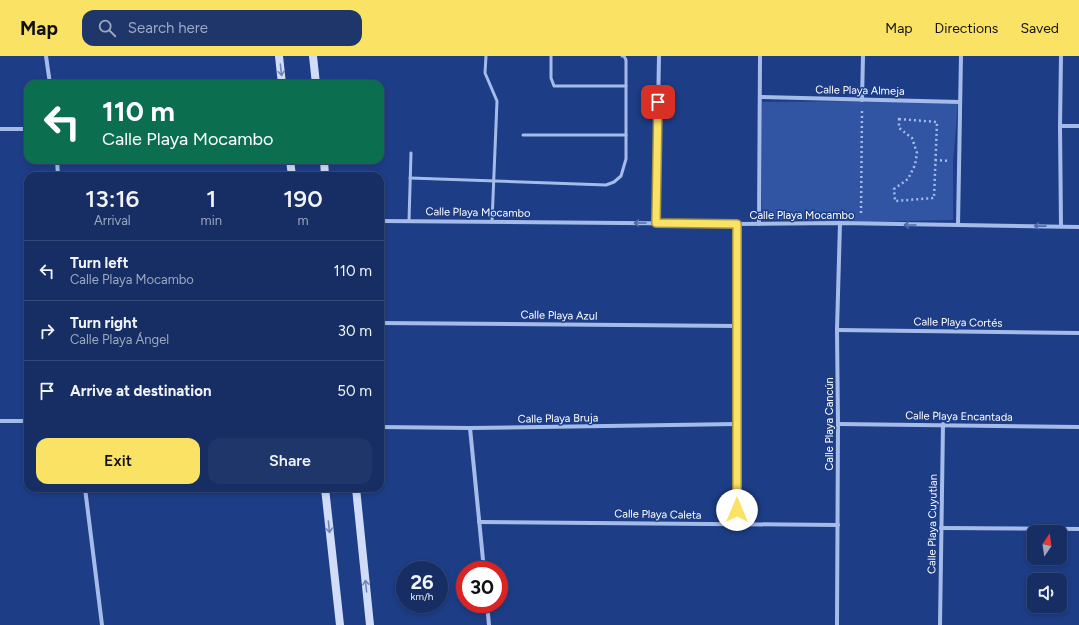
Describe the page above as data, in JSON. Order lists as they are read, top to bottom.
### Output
{
  "streets": {
    "street": [
      "Calle Playa Almeja",
      "Calle Playa Mocambo",
      "Calle Playa Azul",
      "Calle Playa Cortés",
      "Calle Playa Encantada",
      "Calle Playa Bruja",
      "Calle Playa Cancún",
      "Calle Playa Caleta",
      "Calle Playa Cuyutlan"
    ]
  },
  "crossings": [
    ["Calle Playa Mocambo", "Calle Playa Cancún"],
    ["Calle Playa Cortés", "Calle Playa Cancún"],
    ["Calle Playa Encantada", "Calle Playa Cancún"],
    ["Calle Playa Encantada", "Calle Playa Cuyutlan"],
    ["Calle Playa Cancún", "Calle Playa Caleta"]
  ],
  "one_way": ["Calle Playa Mocambo"],
  "north": "top",
  "page": {
    "header": "Map",
    "search": "Search here",
    "nav": ["Map", "Directions", "Saved"],
    "turn": ["110 m", "Calle Playa Mocambo"],
    "eta": [
      "13:16",
      "Arrival",
      "1",
      "min",
      "190",
      "m"
    ],
    "list": [
      {
        "name": "Turn left",
        "note": "Calle Playa Mocambo",
        "value": "110 m"
      },
      {
        "name": "Turn right",
        "note": "Calle Playa Ángel",
        "value": "30 m"
      },
      {
        "name": "Arrive at destination",
        "value": "50 m"
      }
    ],
    "buttons": ["Exit", "Share"],
    "speed": "26 km/h",
    "limit": "30"
  }
}
